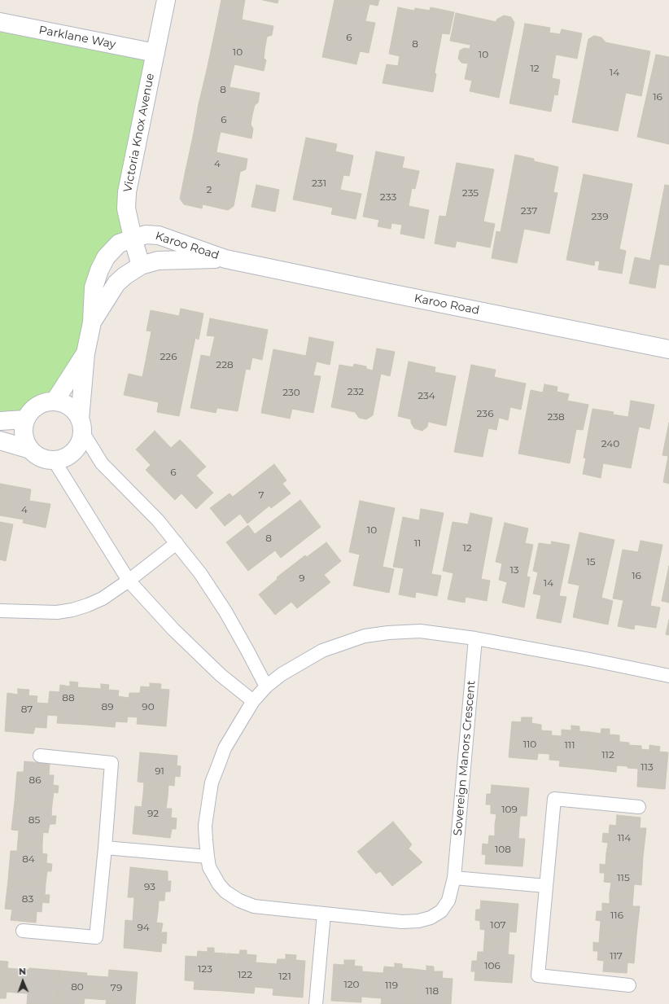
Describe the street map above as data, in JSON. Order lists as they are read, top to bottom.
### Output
{
  "streets": {
    "street": ["Parklane Way", "Victoria Knox Avenue", "Karoo Road"],
    "lane": ["Sovereign Manors Crescent"]
  },
  "crossings": [
    ["Parklane Way", "Victoria Knox Avenue"],
    ["Victoria Knox Avenue", "Karoo Road"]
  ],
  "house_numbers": [
    "6",
    "8",
    "10",
    "10",
    "12",
    "14",
    "8",
    "16",
    "6",
    "4",
    "231",
    "2",
    "235",
    "233",
    "237",
    "239",
    "226",
    "228",
    "232",
    "230",
    "234",
    "236",
    "238",
    "240",
    "6",
    "7",
    "4",
    "10",
    "8",
    "11",
    "12",
    "15",
    "13",
    "16",
    "9",
    "14",
    "88",
    "89",
    "90",
    "87",
    "110",
    "111",
    "112",
    "113",
    "91",
    "86",
    "109",
    "92",
    "85",
    "114",
    "108",
    "84",
    "115",
    "93",
    "83",
    "116",
    "107",
    "94",
    "117",
    "106",
    "123",
    "122",
    "121",
    "120",
    "119",
    "80",
    "79",
    "118"
  ],
  "north": "top"
}
